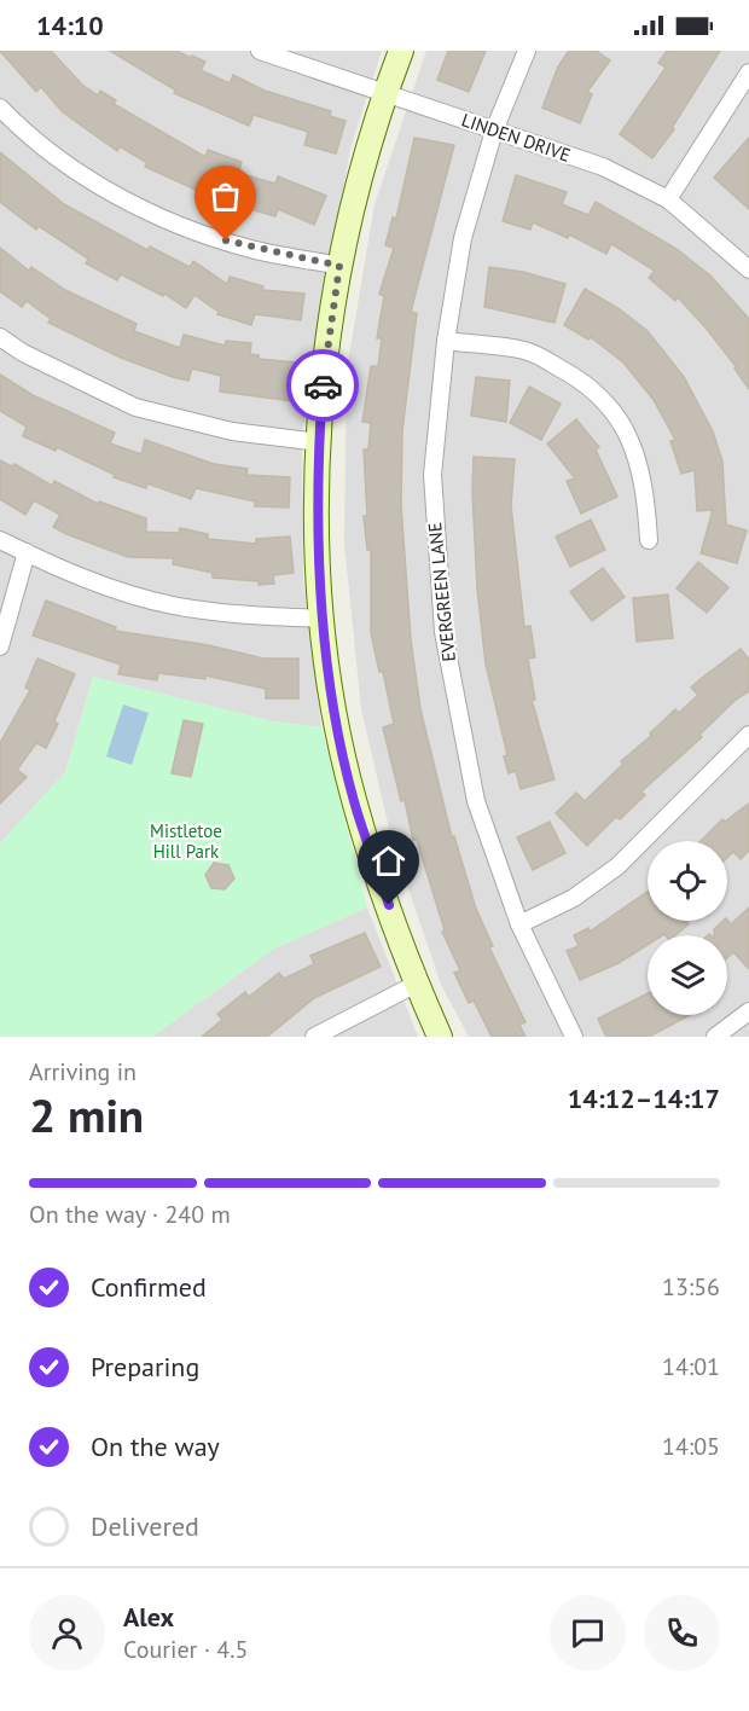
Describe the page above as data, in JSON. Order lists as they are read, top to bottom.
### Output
{
  "streets": {
    "street": ["LINDEN DRIVE", "EVERGREEN LANE"]
  },
  "crossings": [
    ["LINDEN DRIVE", "EVERGREEN LANE"]
  ],
  "parks": ["Mistletoe Hill Park"],
  "page": {
    "status": "14:10",
    "heading": ["2 min", "Arriving in", "14:12–14:17"],
    "panel": ["Alex", "Courier · 4.5"],
    "bar": "On the way · 240 m",
    "list": [
      ["Confirmed", "13:56"],
      ["Preparing", "14:01"],
      ["On the way", "14:05"],
      "Delivered"
    ]
  }
}
